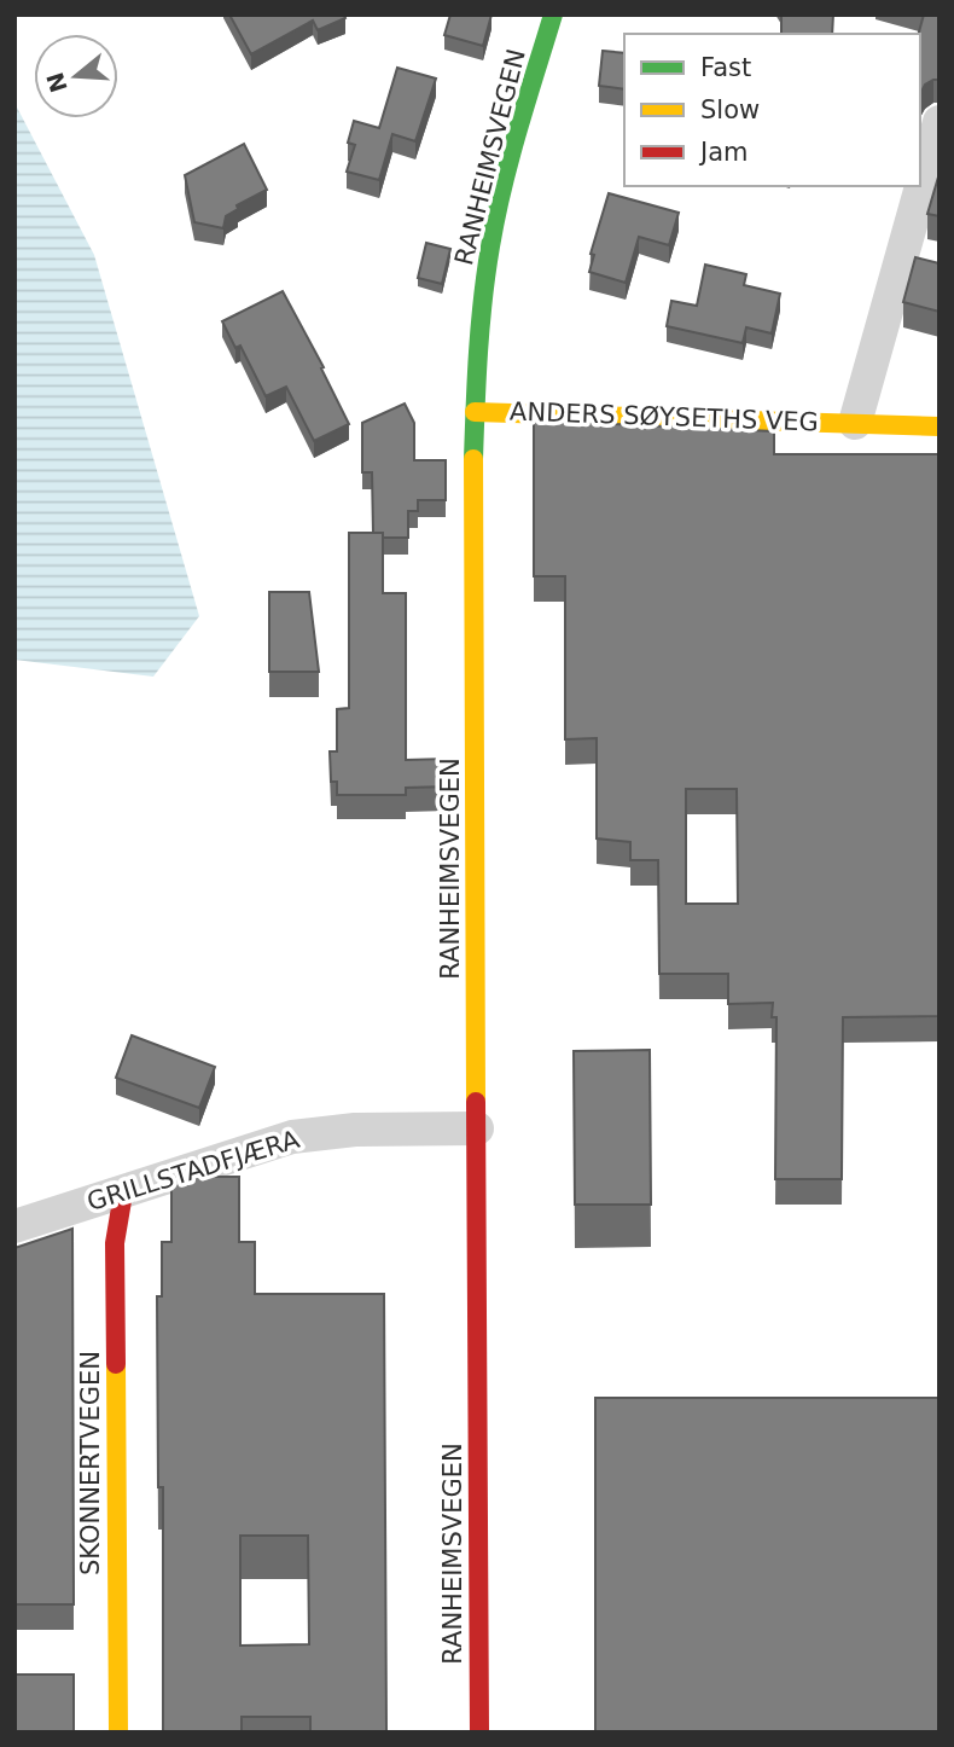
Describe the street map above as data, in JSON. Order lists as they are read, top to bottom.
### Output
{
  "streets": {
    "street": [
      "RANHEIMSVEGEN",
      "ANDERS SØYSETHS VEG",
      "GRILLSTADFJÆRA",
      "SKONNERTVEGEN"
    ]
  },
  "crossings": [
    ["RANHEIMSVEGEN", "ANDERS SØYSETHS VEG"],
    ["RANHEIMSVEGEN", "GRILLSTADFJÆRA"],
    ["GRILLSTADFJÆRA", "SKONNERTVEGEN"]
  ],
  "legend": ["Fast", "Slow", "Jam"],
  "north": "left"
}
